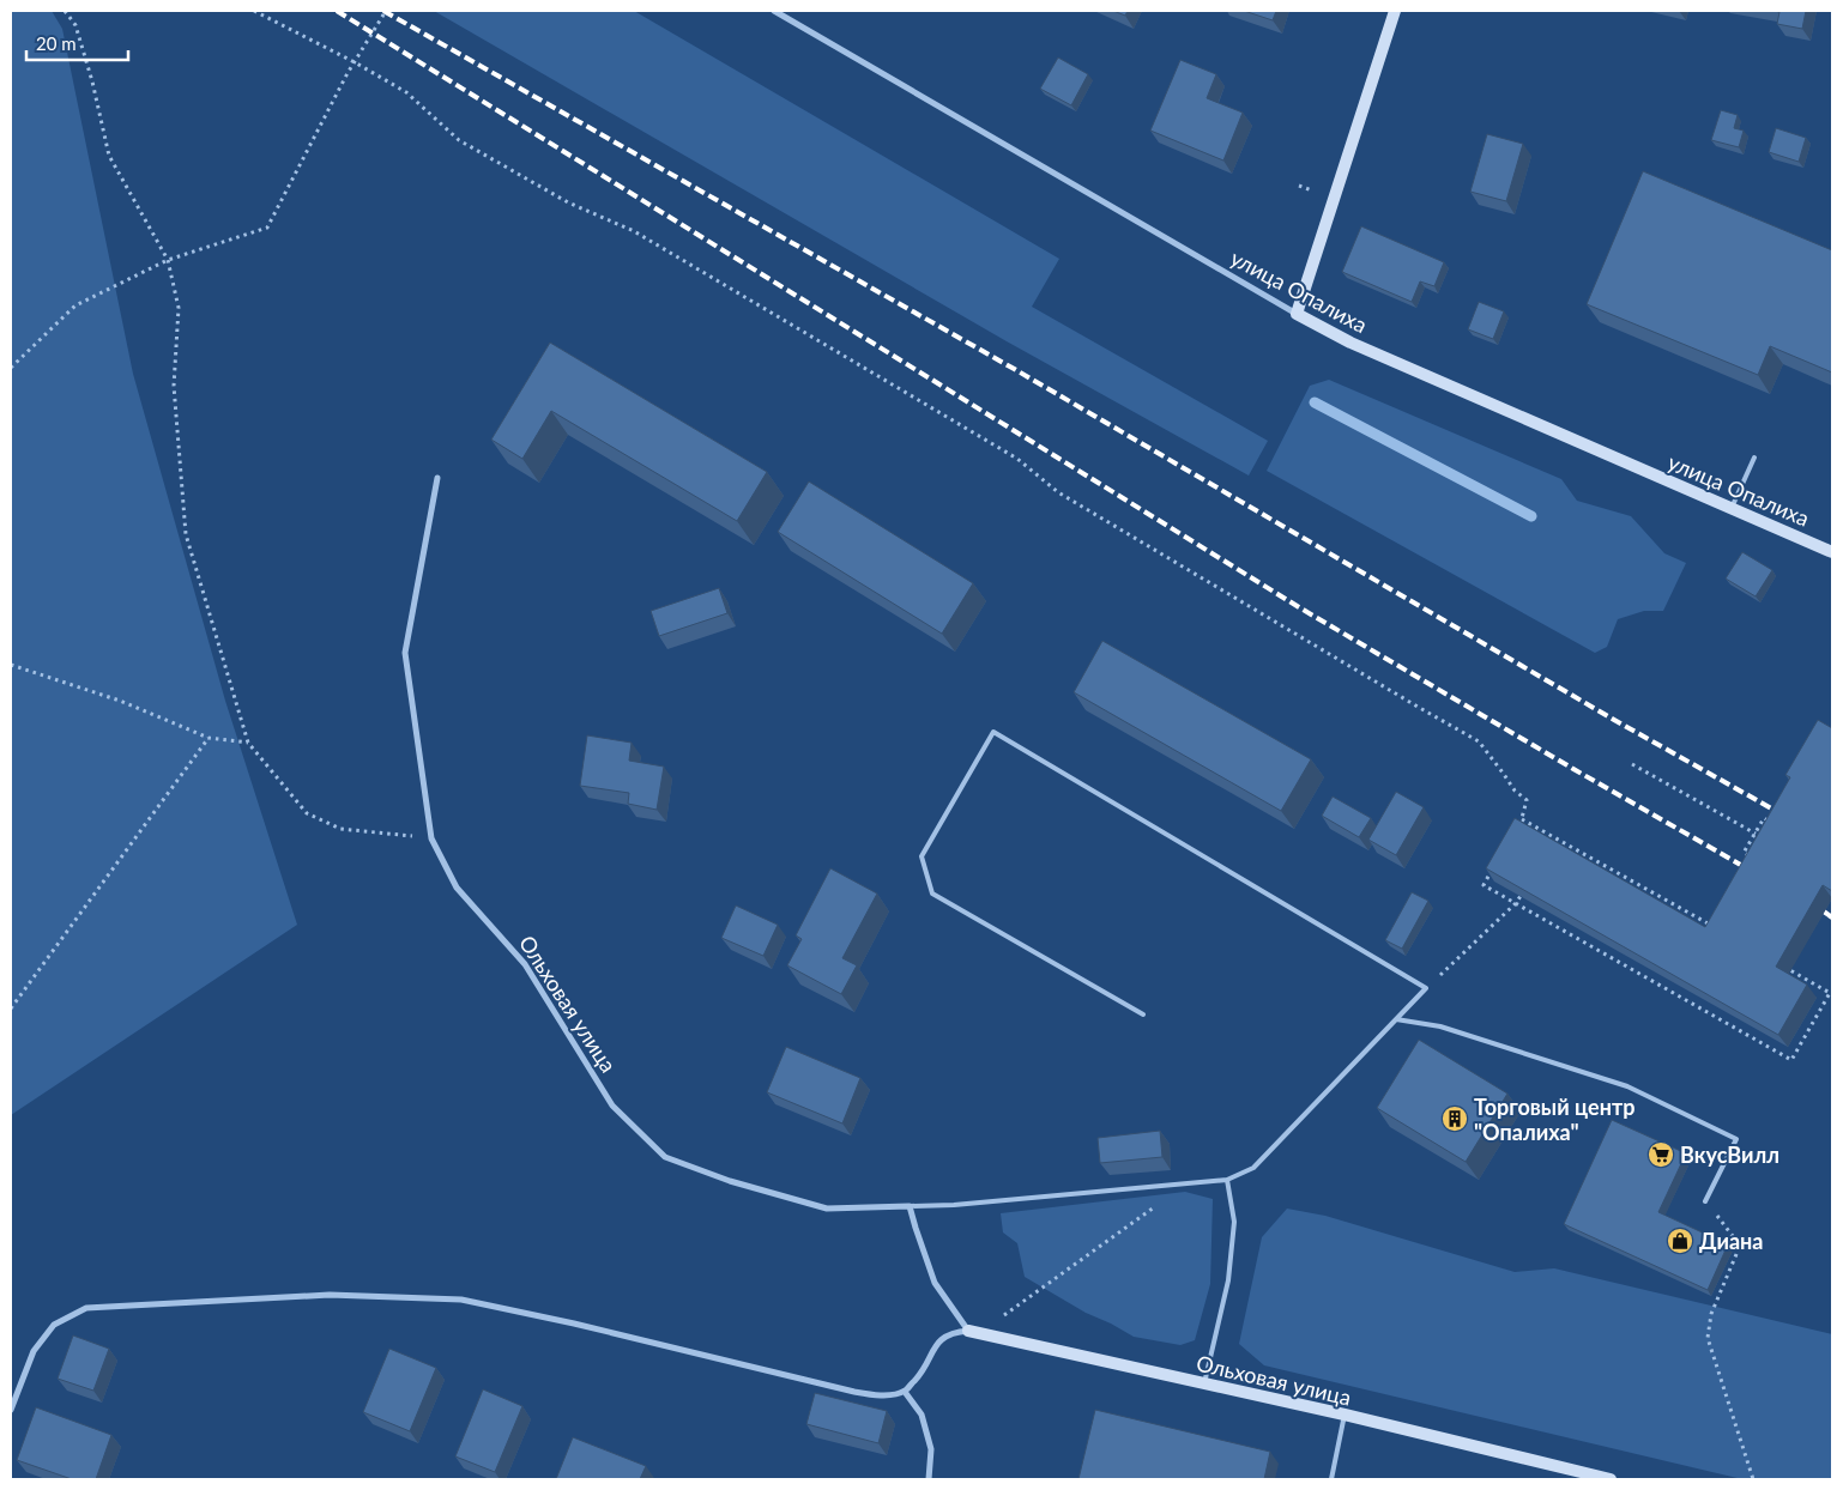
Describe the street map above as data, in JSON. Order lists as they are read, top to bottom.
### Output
{
  "streets": {
    "street": ["улица Опалиха", "Ольховая улица"]
  },
  "places": {
    "building": ["Торговый центр \"Опалиха\""],
    "supermarket": ["ВкусВилл"],
    "shop": ["Диана"]
  },
  "scale_bar": "20 m"
}
